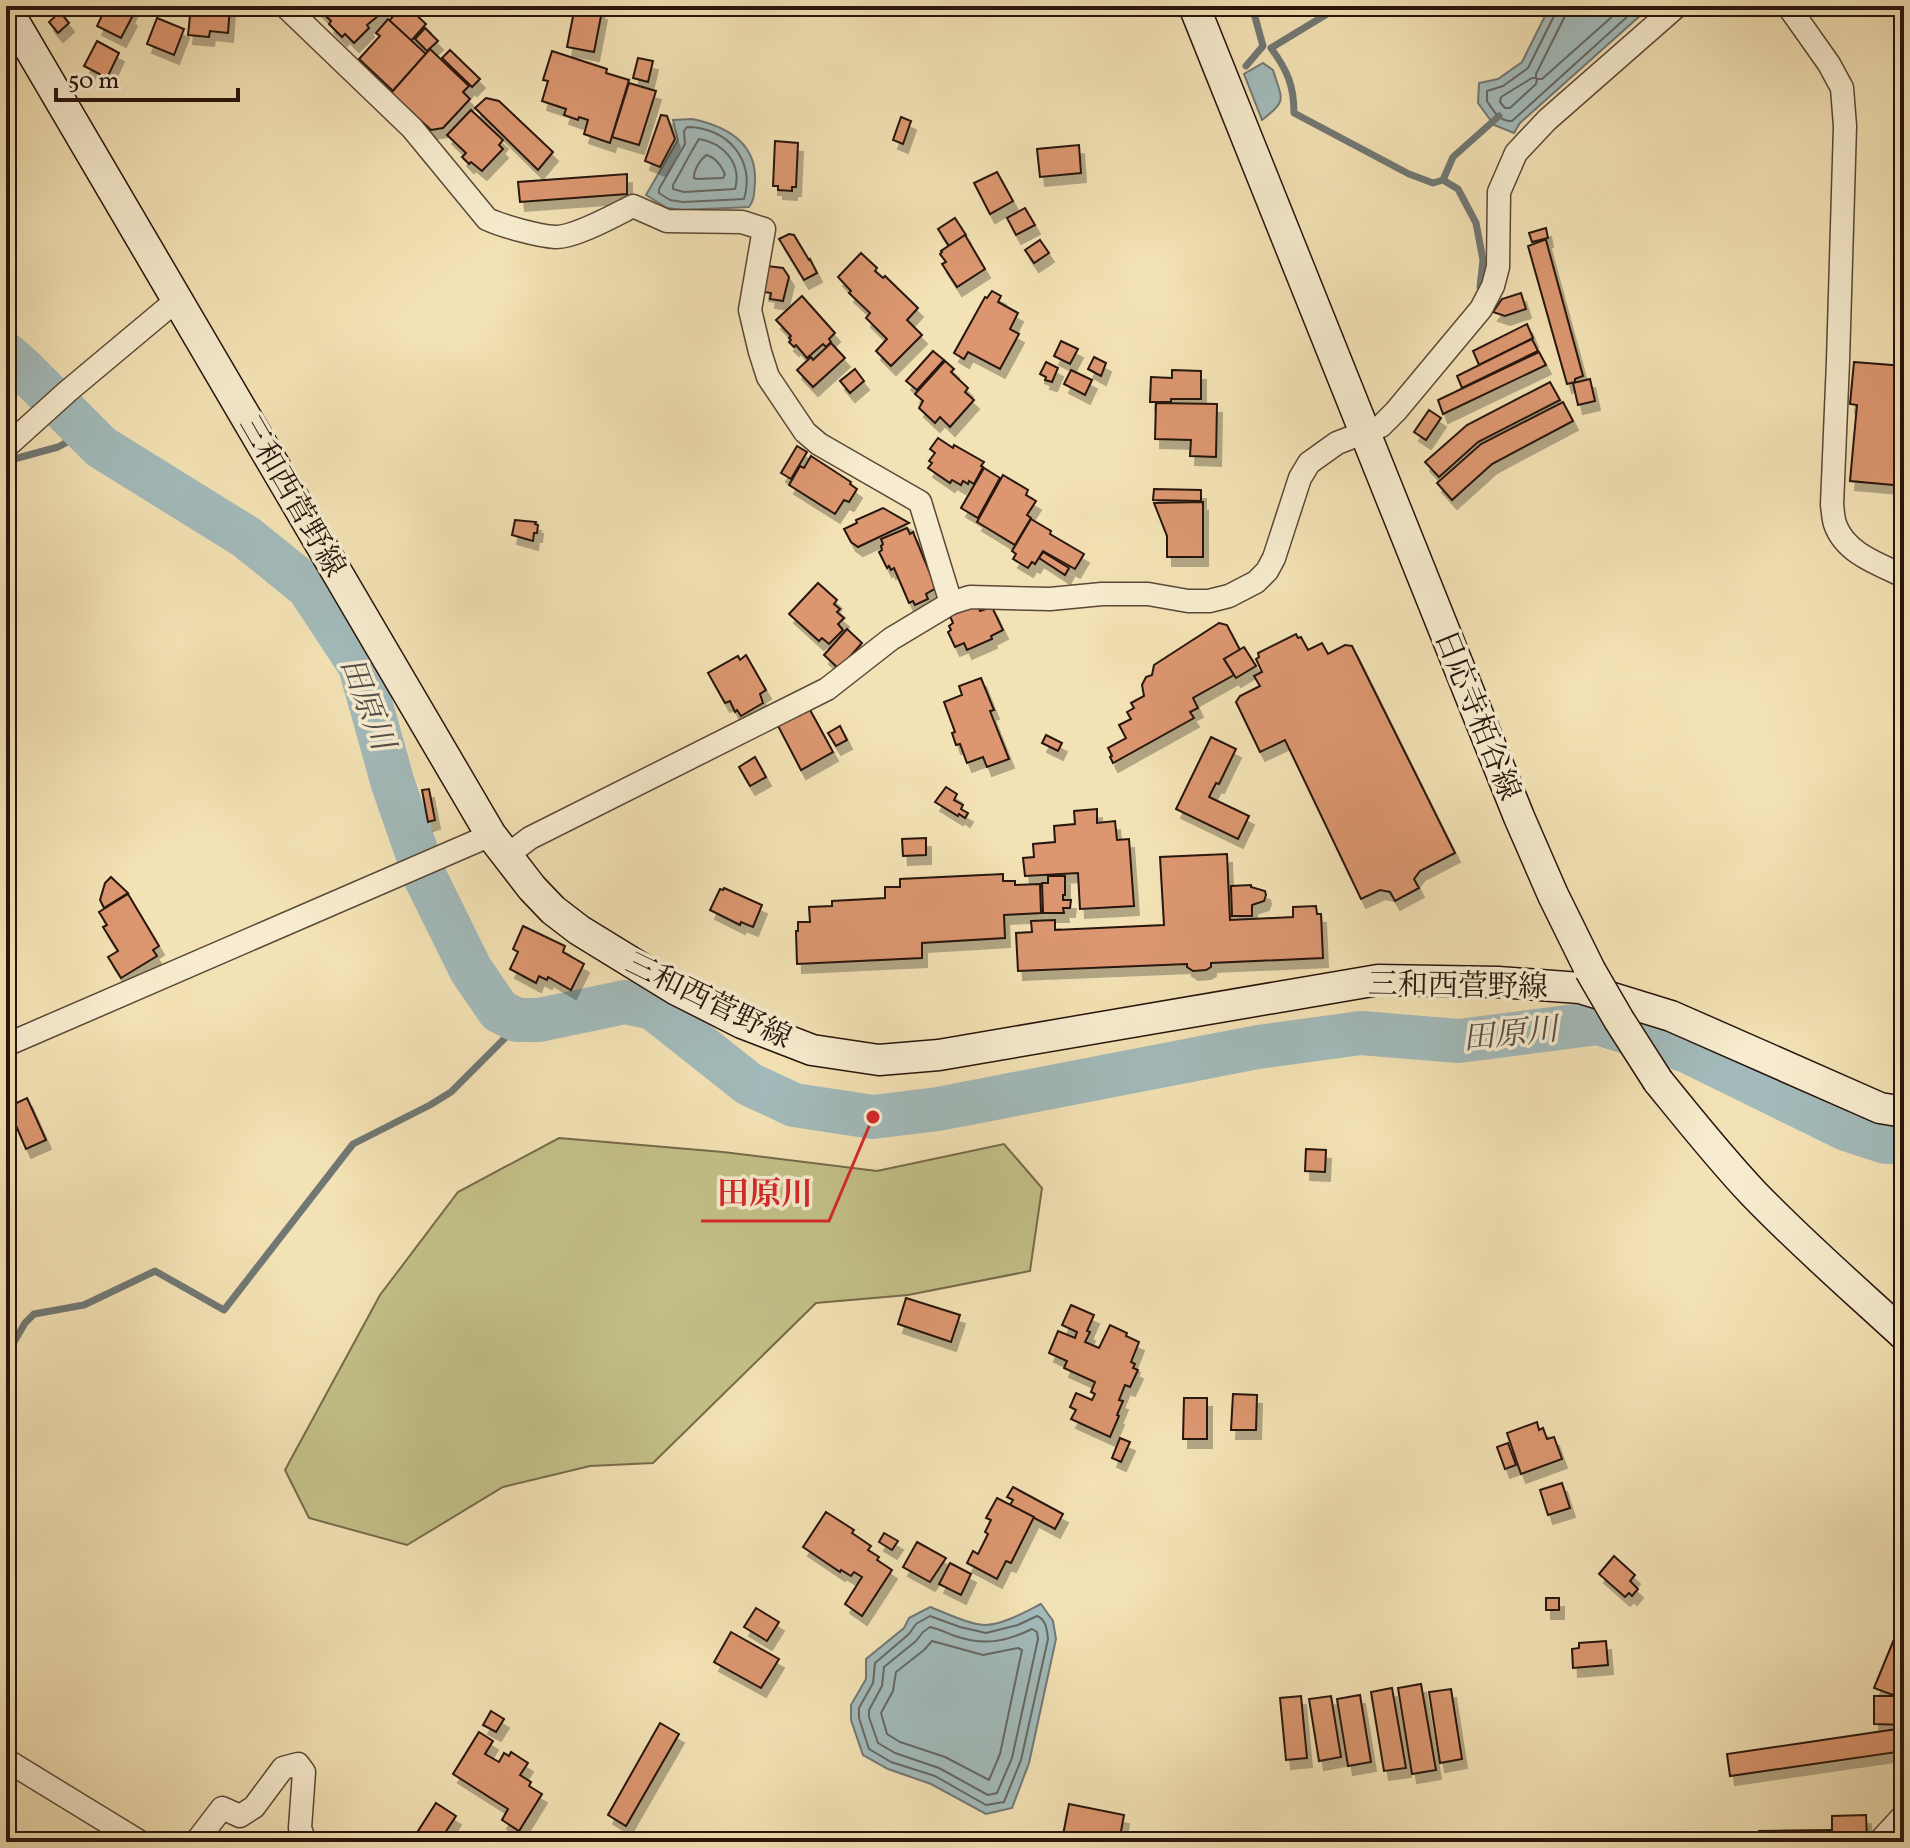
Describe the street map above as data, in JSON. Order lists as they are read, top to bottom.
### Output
{
  "streets": {
    "main road": ["三和西菅野線", "日応寺栢谷線"]
  },
  "water": ["田原川"],
  "places": ["田原川"],
  "scale_bar": "50 m"
}
